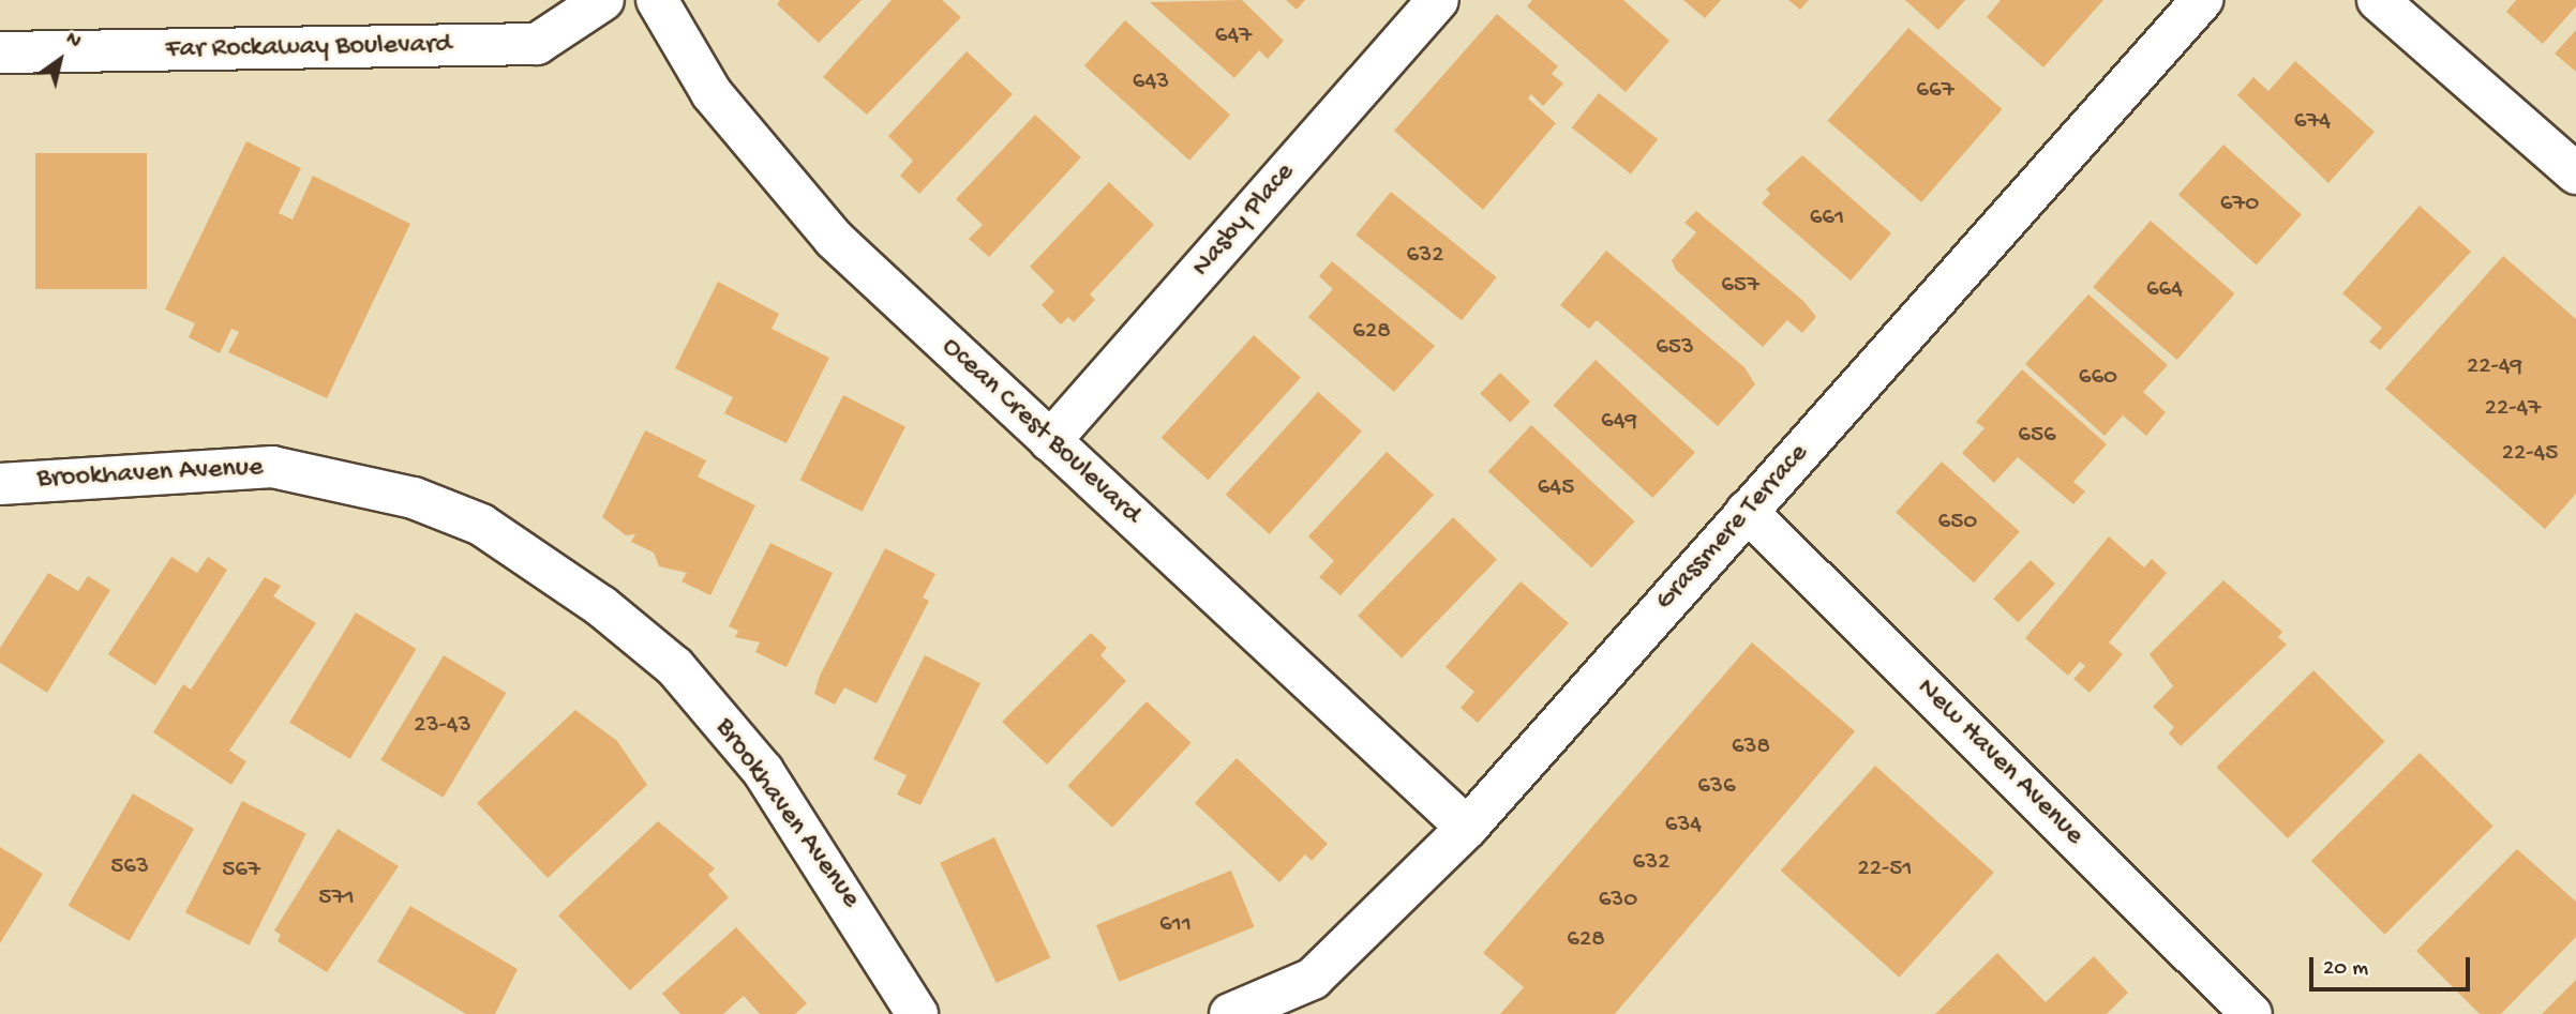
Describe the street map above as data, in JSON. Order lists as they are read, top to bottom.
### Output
{
  "streets": {
    "street": [
      "Far Rockaway Boulevard",
      "Nasby Place",
      "Ocean Crest Boulevard",
      "Brookhaven Avenue",
      "Grassmere Terrace",
      "New Haven Avenue"
    ]
  },
  "crossings": [
    ["Nasby Place", "Ocean Crest Boulevard"],
    ["Ocean Crest Boulevard", "Grassmere Terrace"],
    ["Grassmere Terrace", "New Haven Avenue"]
  ],
  "house_numbers": [
    "647",
    "643",
    "667",
    "674",
    "670",
    "661",
    "632",
    "657",
    "664",
    "628",
    "653",
    "22-49",
    "660",
    "22-47",
    "649",
    "656",
    "22-45",
    "645",
    "650",
    "23-43",
    "638",
    "636",
    "634",
    "632",
    "563",
    "22-51",
    "567",
    "571",
    "630",
    "611",
    "628"
  ],
  "scale_bar": "20 m",
  "north": "top right"
}
